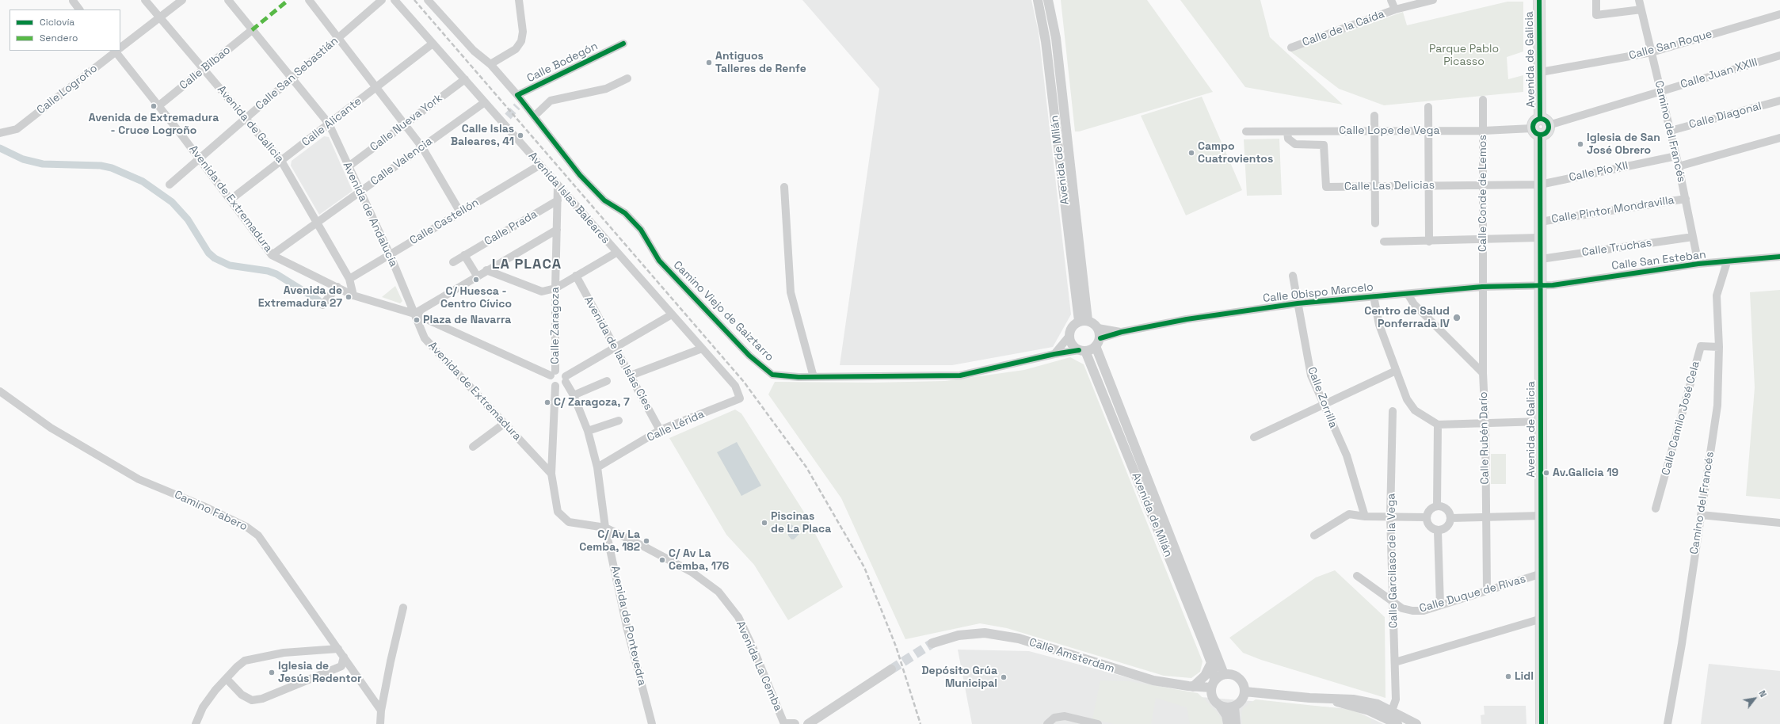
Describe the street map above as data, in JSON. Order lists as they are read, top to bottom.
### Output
{
  "streets": {
    "main road": ["Avenida de Galicia"],
    "street": [
      "Calle de la Caída",
      "Calle San Roque",
      "Calle Bodegón",
      "Calle Bilbao",
      "Calle San Sebastián",
      "Calle Juan XXIII",
      "Calle Logroño",
      "Calle Diagonal",
      "Calle Alicante",
      "Calle Nueva York",
      "Calle Lope de Vega",
      "Camino del Francés",
      "Avenida de Milán",
      "Calle Valencia",
      "Calle Pío XII",
      "Calle Las Delicias",
      "Calle Conde de Lemos",
      "Avenida Islas Baleares",
      "Avenida de Extremadura",
      "Calle Pintor Mondravilla",
      "Avenida de Andalucía",
      "Calle Castellón",
      "Calle Prada",
      "Calle Truchas",
      "Calle San Esteban",
      "Calle Obispo Marcelo",
      "Camino Viejo de Gaiztarro",
      "Calle Zaragoza",
      "Avenida de las Islas Cíes",
      "Calle Zorrilla",
      "Calle Camilo José Cela",
      "Calle Lérida",
      "Calle Rubén Darío",
      "Camino Fabero",
      "Calle Garcilaso de la Vega",
      "Calle Duque de Rivas",
      "Avenida de Pontevedra",
      "Calle Amsterdam",
      "Avenida La Cemba"
    ]
  },
  "crossings": [
    ["Calle San Roque", "Avenida de Galicia"],
    ["Calle San Roque", "Camino del Francés"],
    ["Avenida de Galicia", "Calle Bilbao"],
    ["Avenida de Galicia", "Calle San Sebastián"],
    ["Avenida de Galicia", "Calle Juan XXIII"],
    ["Avenida de Galicia", "Calle Logroño"],
    ["Avenida de Galicia", "Calle Alicante"],
    ["Avenida de Galicia", "Calle Lope de Vega"],
    ["Avenida de Galicia", "Calle Valencia"],
    ["Avenida de Galicia", "Calle Pío XII"],
    ["Avenida de Galicia", "Calle Las Delicias"],
    ["Avenida de Galicia", "Avenida de Extremadura"],
    ["Avenida de Galicia", "Calle Pintor Mondravilla"],
    ["Avenida de Galicia", "Calle Castellón"],
    ["Avenida de Galicia", "Calle Truchas"],
    ["Avenida de Galicia", "Calle San Esteban"],
    ["Avenida de Galicia", "Calle Obispo Marcelo"],
    ["Avenida de Galicia", "Calle Duque de Rivas"],
    ["Calle Bodegón", "Camino Viejo de Gaiztarro"],
    ["Calle Bilbao", "Avenida de Extremadura"],
    ["Calle Bilbao", "Avenida de Andalucía"],
    ["Calle San Sebastián", "Avenida de Extremadura"],
    ["Calle San Sebastián", "Avenida de Andalucía"],
    ["Calle Juan XXIII", "Camino del Francés"],
    ["Calle Diagonal", "Camino del Francés"],
    ["Calle Alicante", "Avenida Islas Baleares"],
    ["Calle Alicante", "Avenida de Extremadura"],
    ["Calle Alicante", "Avenida de Andalucía"],
    ["Calle Nueva York", "Avenida Islas Baleares"],
    ["Calle Nueva York", "Avenida de Andalucía"],
    ["Calle Lope de Vega", "Calle Las Delicias"],
    ["Calle Lope de Vega", "Calle Conde de Lemos"],
    ["Camino del Francés", "Calle Pío XII"],
    ["Camino del Francés", "Calle Pintor Mondravilla"],
    ["Camino del Francés", "Calle Truchas"],
    ["Camino del Francés", "Calle San Esteban"],
    ["Camino del Francés", "Calle Camilo José Cela"],
    ["Avenida de Milán", "Calle Obispo Marcelo"],
    ["Avenida de Milán", "Camino Viejo de Gaiztarro"],
    ["Avenida de Milán", "Calle Amsterdam"],
    ["Calle Valencia", "Avenida Islas Baleares"],
    ["Calle Valencia", "Avenida de Extremadura"],
    ["Calle Valencia", "Avenida de Andalucía"],
    ["Calle Pío XII", "Calle Las Delicias"],
    ["Calle Las Delicias", "Calle Conde de Lemos"],
    ["Calle Conde de Lemos", "Calle Obispo Marcelo"],
    ["Calle Conde de Lemos", "Calle Rubén Darío"],
    ["Avenida Islas Baleares", "Calle Castellón"],
    ["Avenida Islas Baleares", "Calle Zaragoza"],
    ["Avenida Islas Baleares", "Calle Lérida"],
    ["Avenida de Extremadura", "Avenida de Andalucía"],
    ["Avenida de Andalucía", "Calle Castellón"],
    ["Calle Prada", "Calle Zaragoza"],
    ["Calle San Esteban", "Calle Obispo Marcelo"],
    ["Calle Obispo Marcelo", "Camino Viejo de Gaiztarro"],
    ["Calle Obispo Marcelo", "Calle Zorrilla"],
    ["Calle Obispo Marcelo", "Calle Rubén Darío"],
    ["Calle Zaragoza", "Avenida de Pontevedra"],
    ["Avenida de las Islas Cíes", "Calle Lérida"],
    ["Calle Lérida", "Avenida de Pontevedra"],
    ["Calle Rubén Darío", "Calle Duque de Rivas"],
    ["Calle Garcilaso de la Vega", "Calle Duque de Rivas"],
    ["Avenida de Pontevedra", "Avenida La Cemba"]
  ],
  "districts": ["LA PLACA"],
  "parks": ["Parque Pablo Picasso"],
  "places": [
    "Antiguos Talleres de Renfe",
    "Avenida de Extremadura - Cruce Logroño",
    "Calle Islas Baleares, 41",
    "Iglesia de San José Obrero",
    "Campo Cuatrovientos",
    "C/ Huesca - Centro Cívico",
    "Avenida de Extremadura 27",
    "Centro de Salud Ponferrada IV",
    "Plaza de Navarra",
    "C/ Zaragoza, 7",
    "Av.Galicia 19",
    "Piscinas de La Placa",
    "C/ Av La Cemba, 182",
    "C/ Av La Cemba, 176",
    "Iglesia de Jesús Redentor",
    "Lidl",
    "Depósito Grúa Municipal"
  ],
  "legend": ["Ciclovía", "Sendero"],
  "north": "top right"
}
